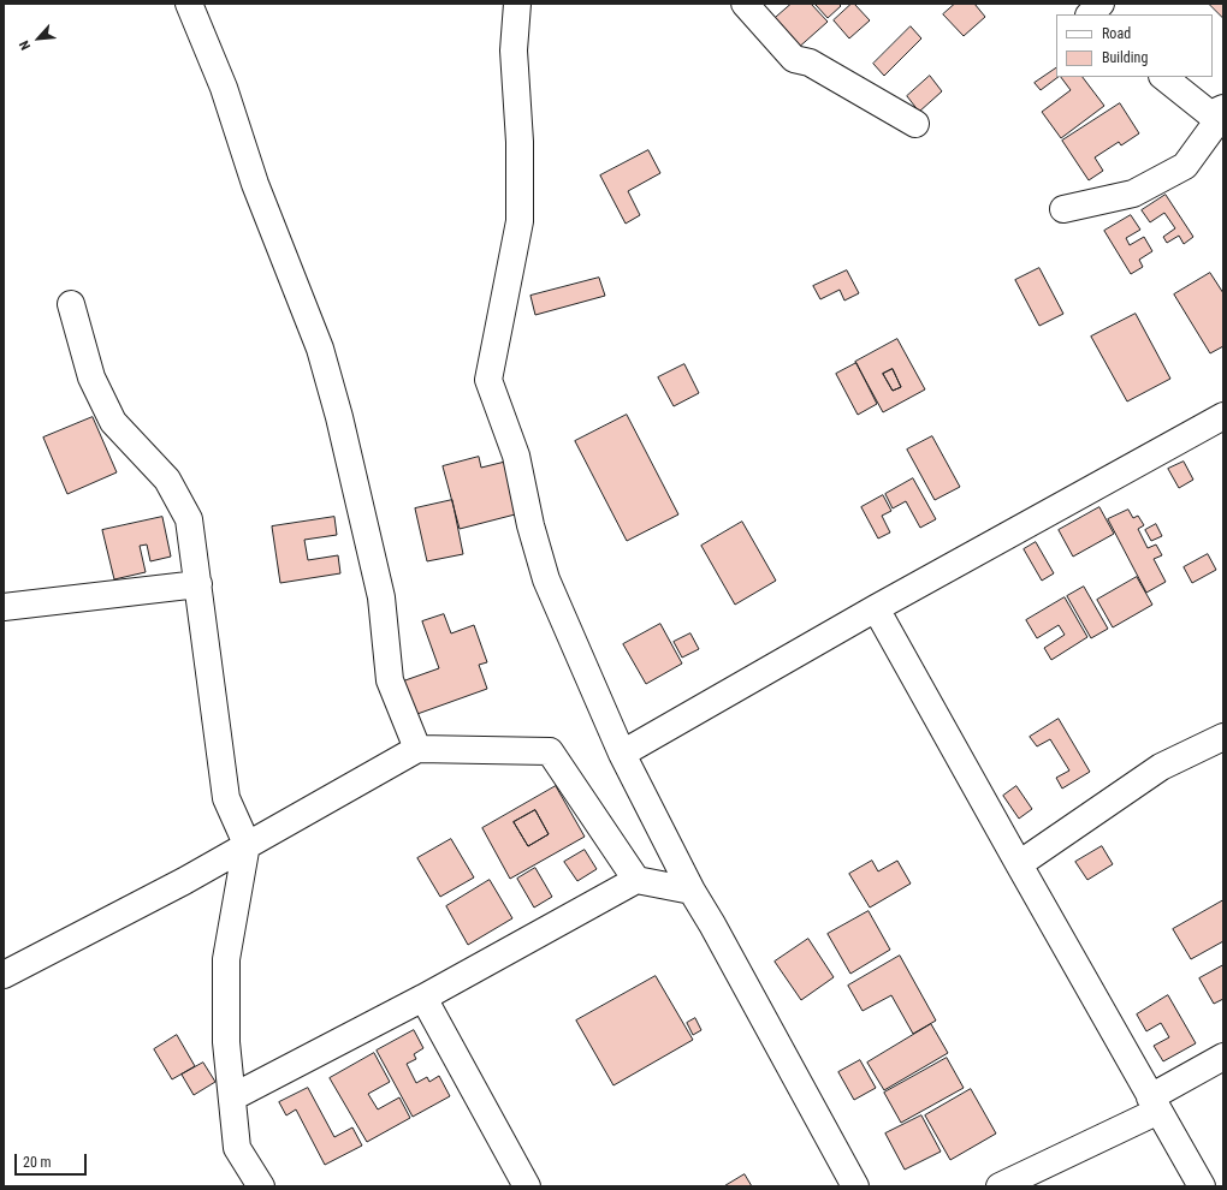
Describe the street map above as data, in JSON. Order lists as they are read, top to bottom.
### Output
{
  "legend": ["Road", "Building"],
  "scale_bar": "20 m",
  "north": "bottom left"
}
